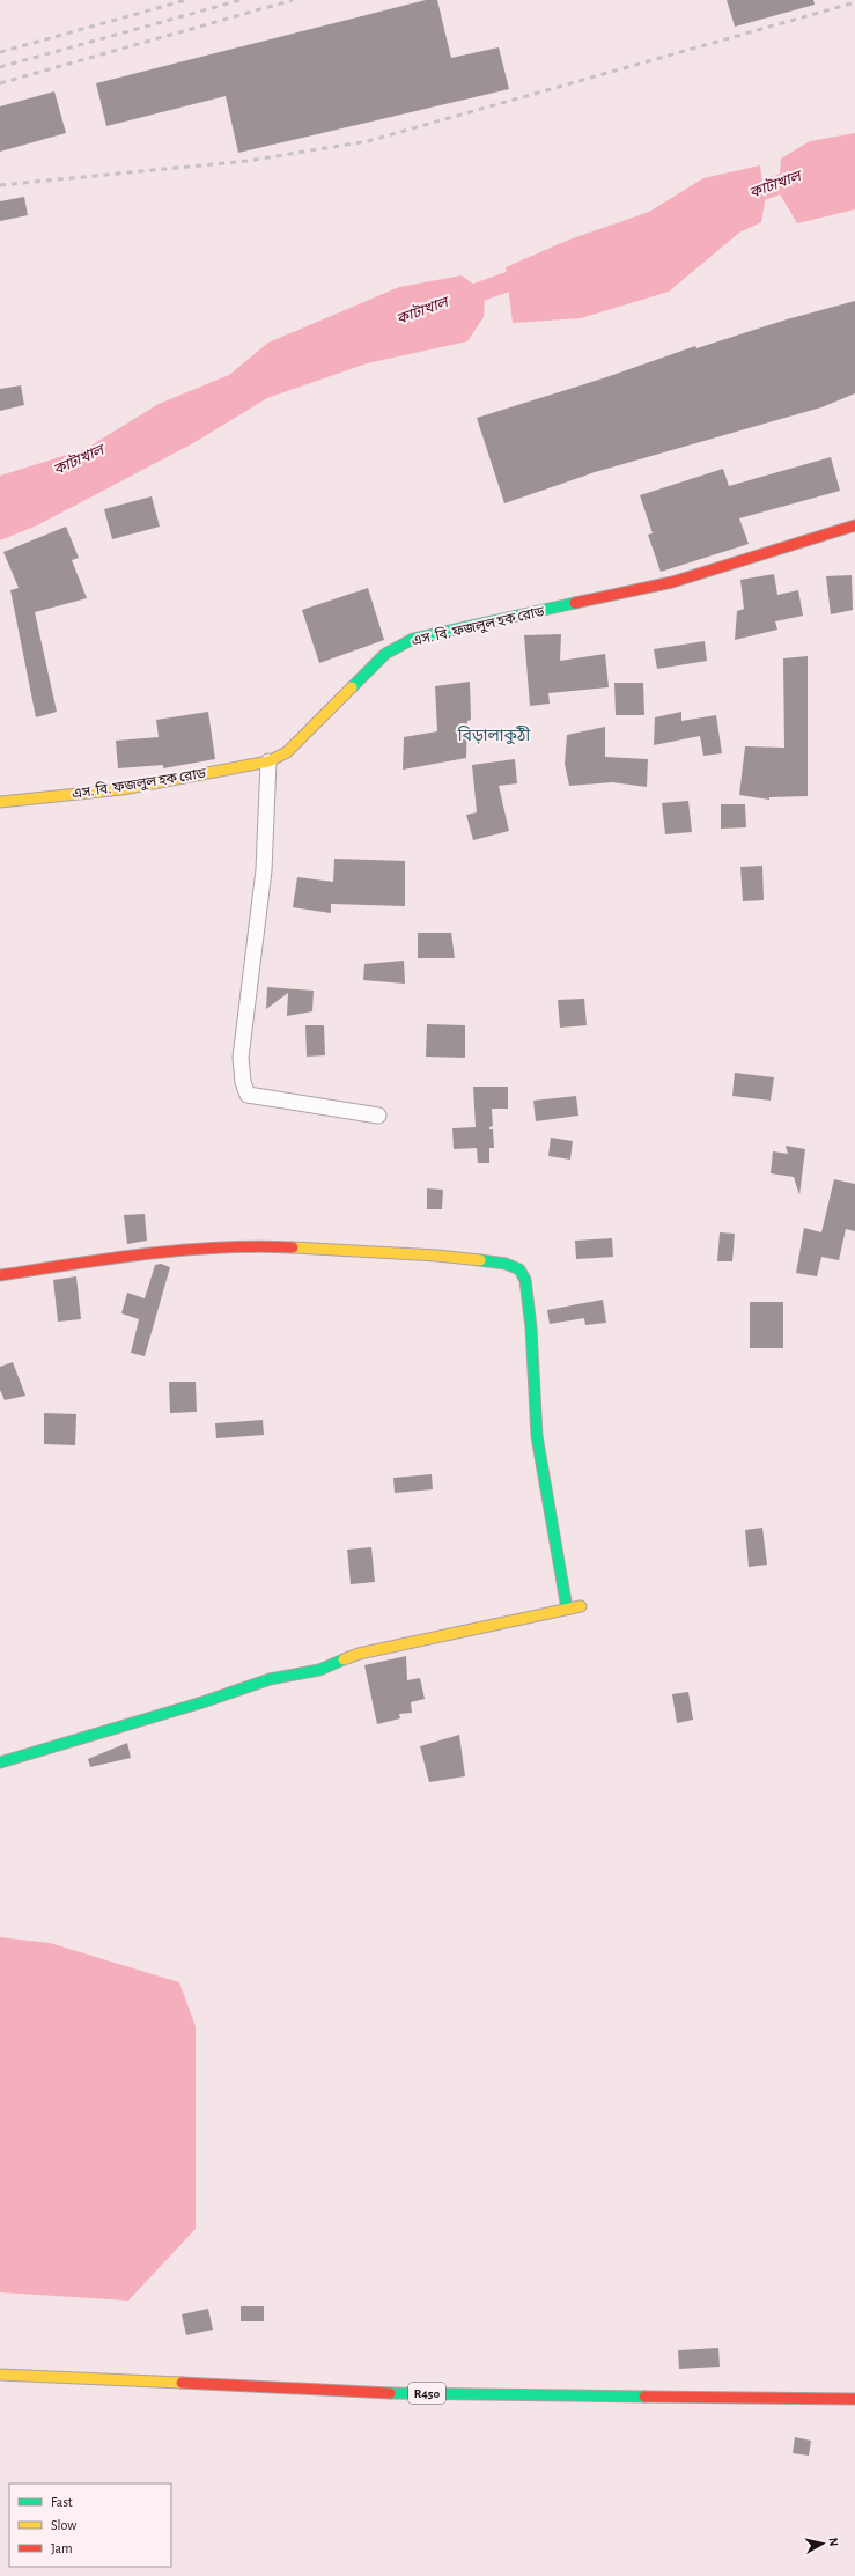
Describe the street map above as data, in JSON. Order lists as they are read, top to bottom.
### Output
{
  "streets": {
    "main road": ["এস. বি. ফজলুল হক রোড", "R450"]
  },
  "districts": ["বিড়ালাকুঠী"],
  "water": ["কাটাখাল"],
  "legend": ["Fast", "Slow", "Jam"],
  "north": "right"
}
